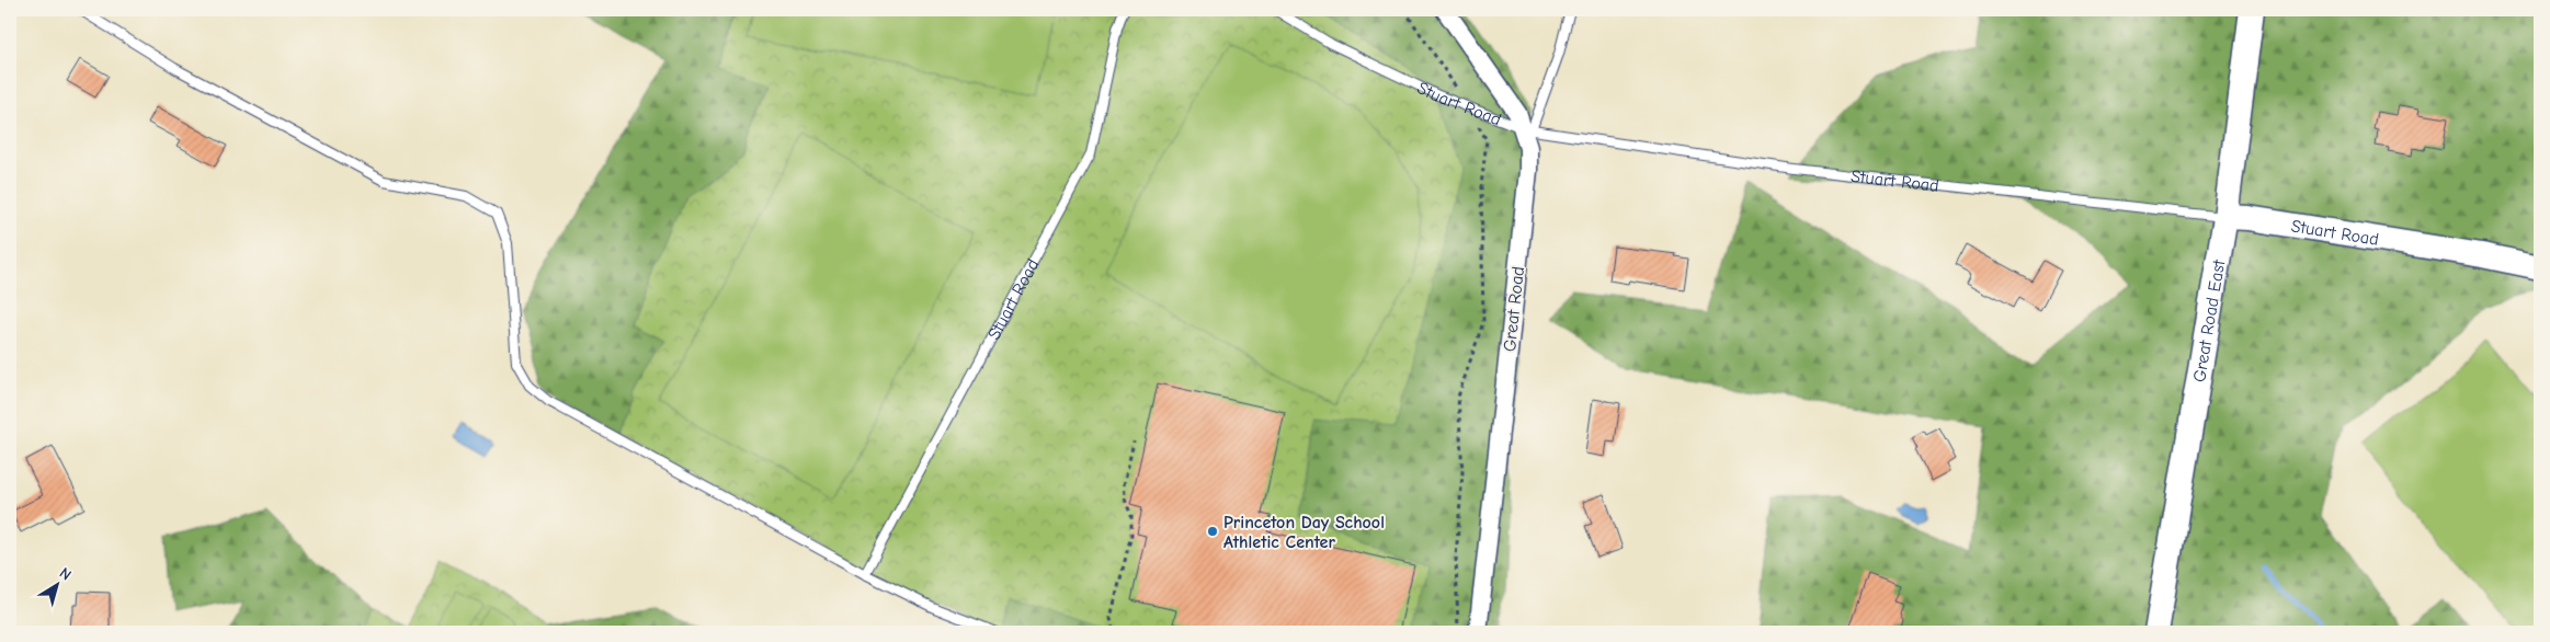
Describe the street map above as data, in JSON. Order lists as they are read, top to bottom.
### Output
{
  "streets": {
    "street": ["Stuart Road", "Great Road", "Great Road East"]
  },
  "crossings": [
    ["Stuart Road", "Great Road"],
    ["Stuart Road", "Great Road East"]
  ],
  "places": ["Princeton Day School Athletic Center"],
  "north": "top right"
}
